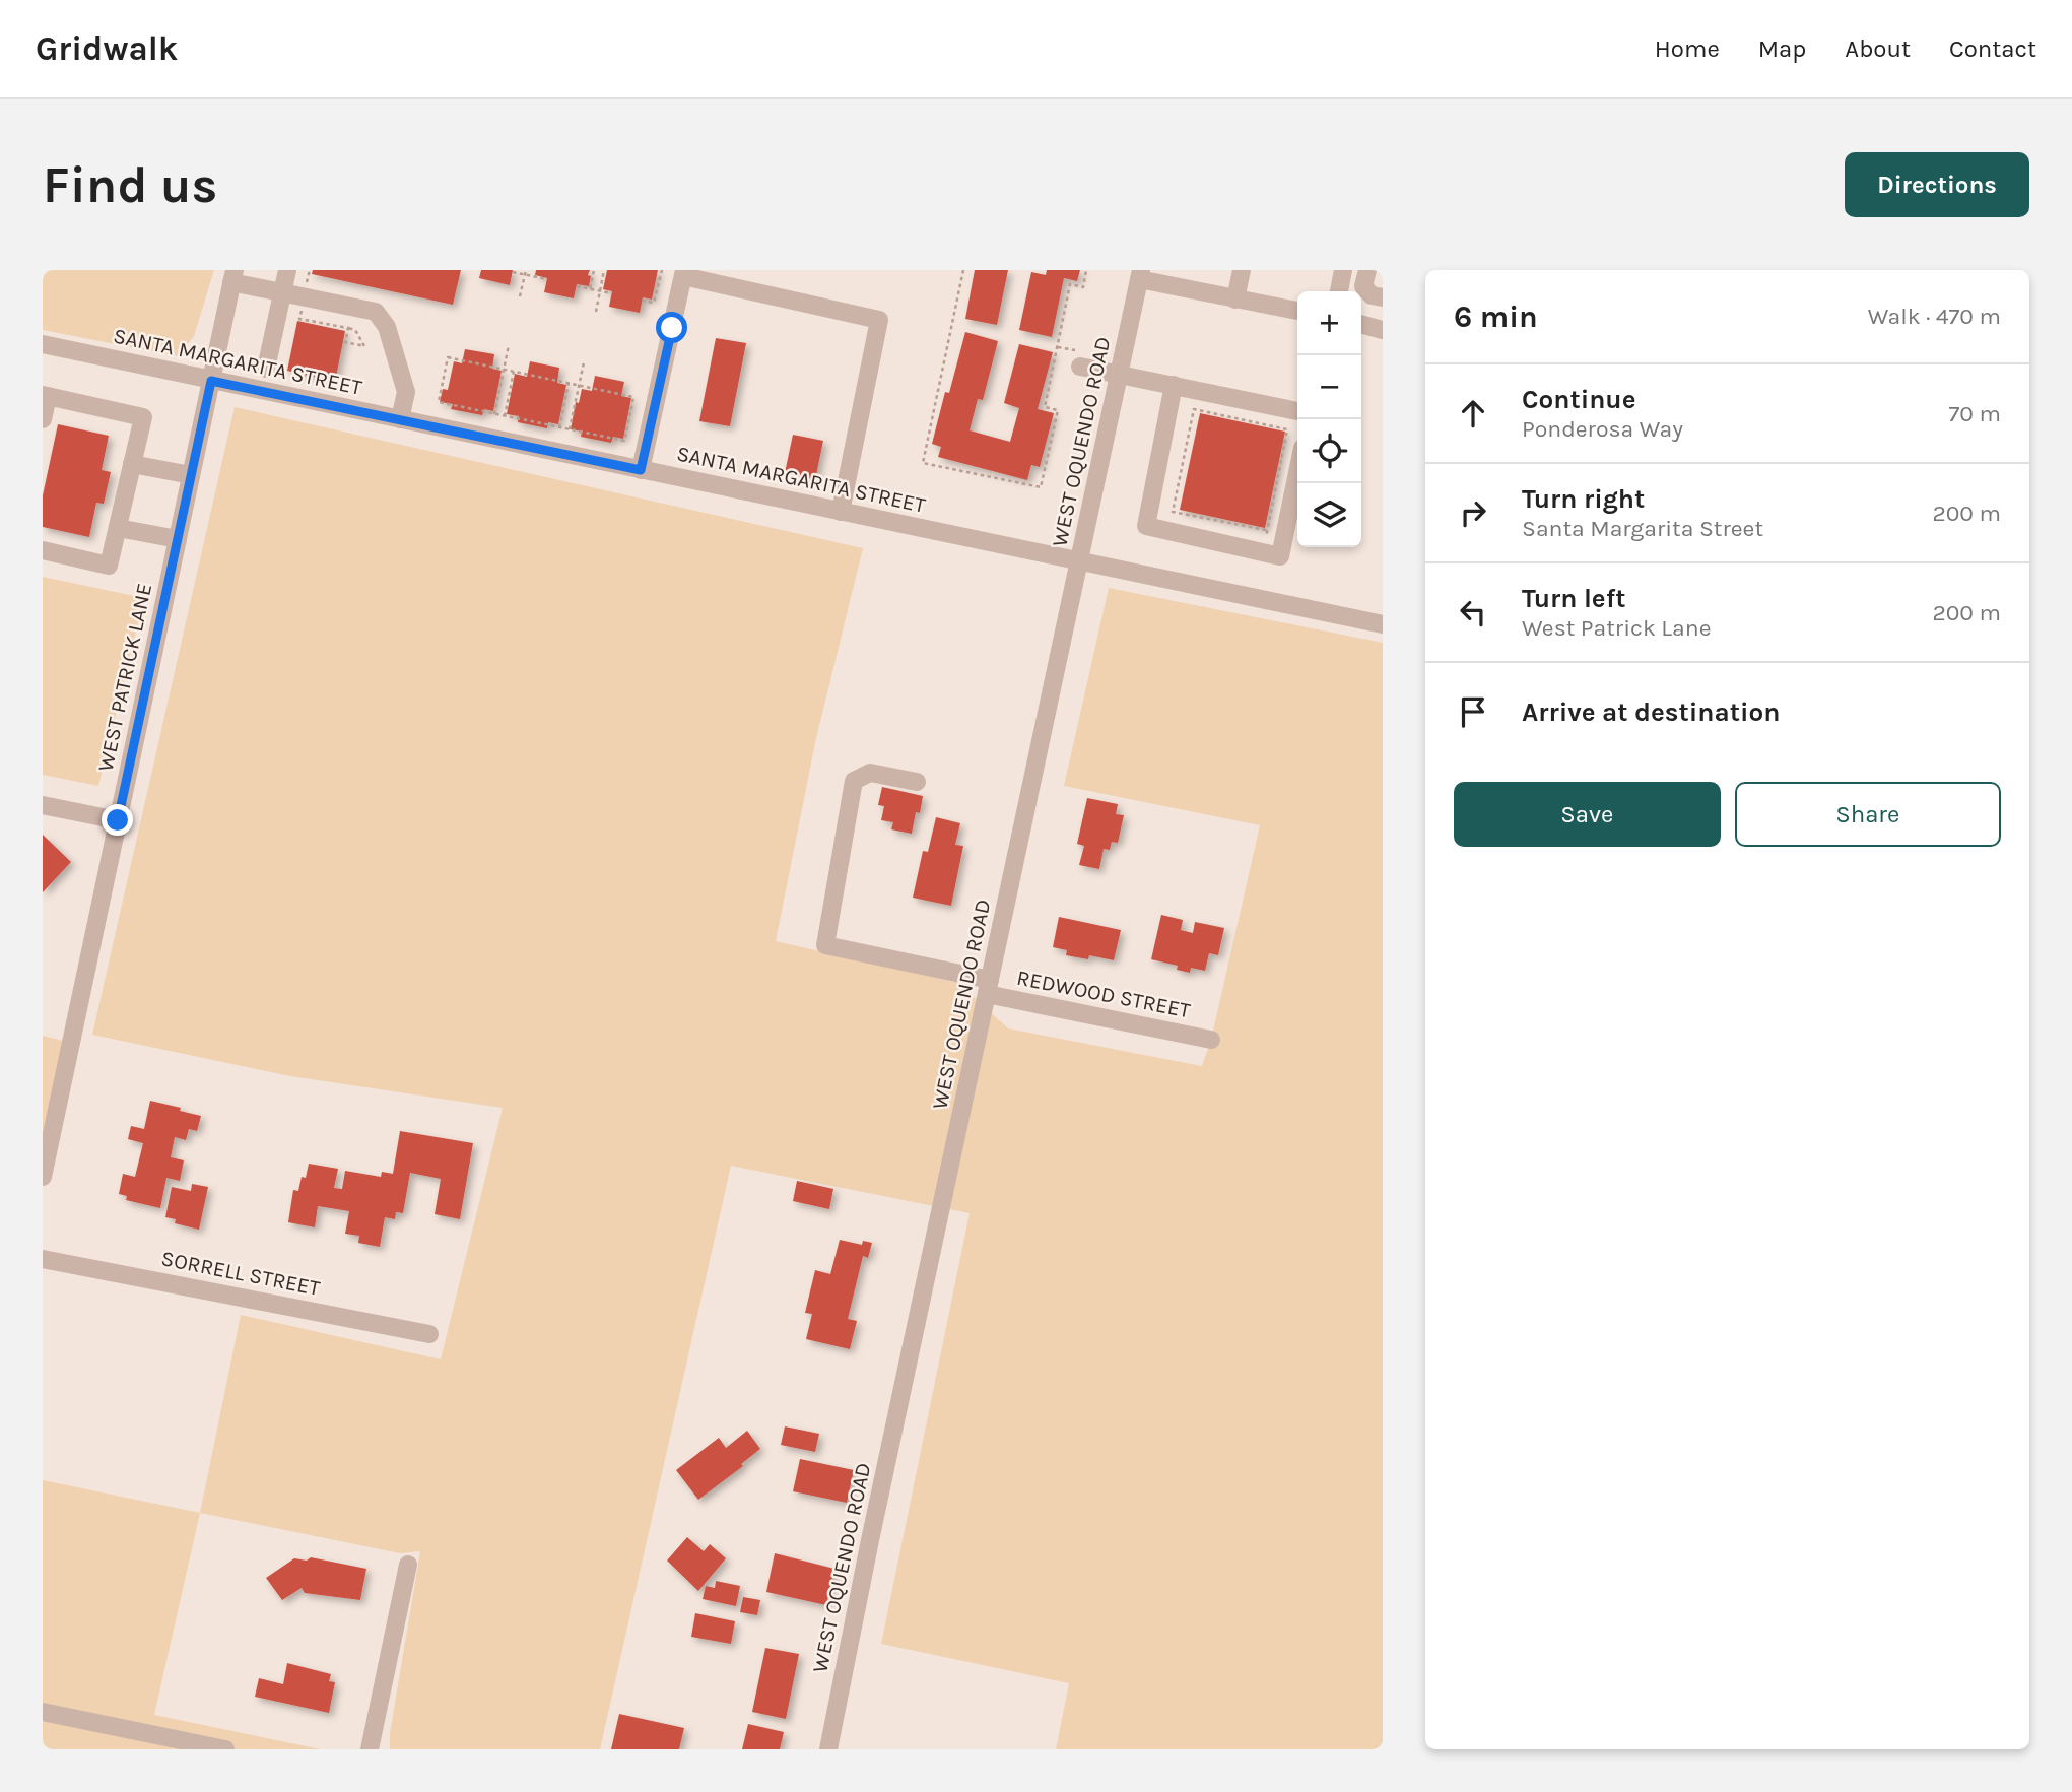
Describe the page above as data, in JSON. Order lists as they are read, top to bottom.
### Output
{
  "streets": {
    "street": [
      "SANTA MARGARITA STREET",
      "WEST OQUENDO ROAD",
      "WEST PATRICK LANE",
      "REDWOOD STREET",
      "SORRELL STREET"
    ]
  },
  "crossings": [
    ["SANTA MARGARITA STREET", "WEST OQUENDO ROAD"],
    ["SANTA MARGARITA STREET", "WEST PATRICK LANE"],
    ["WEST OQUENDO ROAD", "REDWOOD STREET"]
  ],
  "page": {
    "header": "Gridwalk",
    "nav": [
      "Home",
      "Map",
      "About",
      "Contact"
    ],
    "buttons": [
      "Directions",
      ["Save", "Share"]
    ],
    "title": "Find us",
    "heading": ["6 min", "Walk · 470 m"],
    "map_buttons": ["+", "−"],
    "list": [
      ["Continue", "Ponderosa Way", "70 m"],
      ["Turn right", "Santa Margarita Street", "200 m"],
      ["Turn left", "West Patrick Lane", "200 m"],
      "Arrive at destination"
    ]
  }
}
